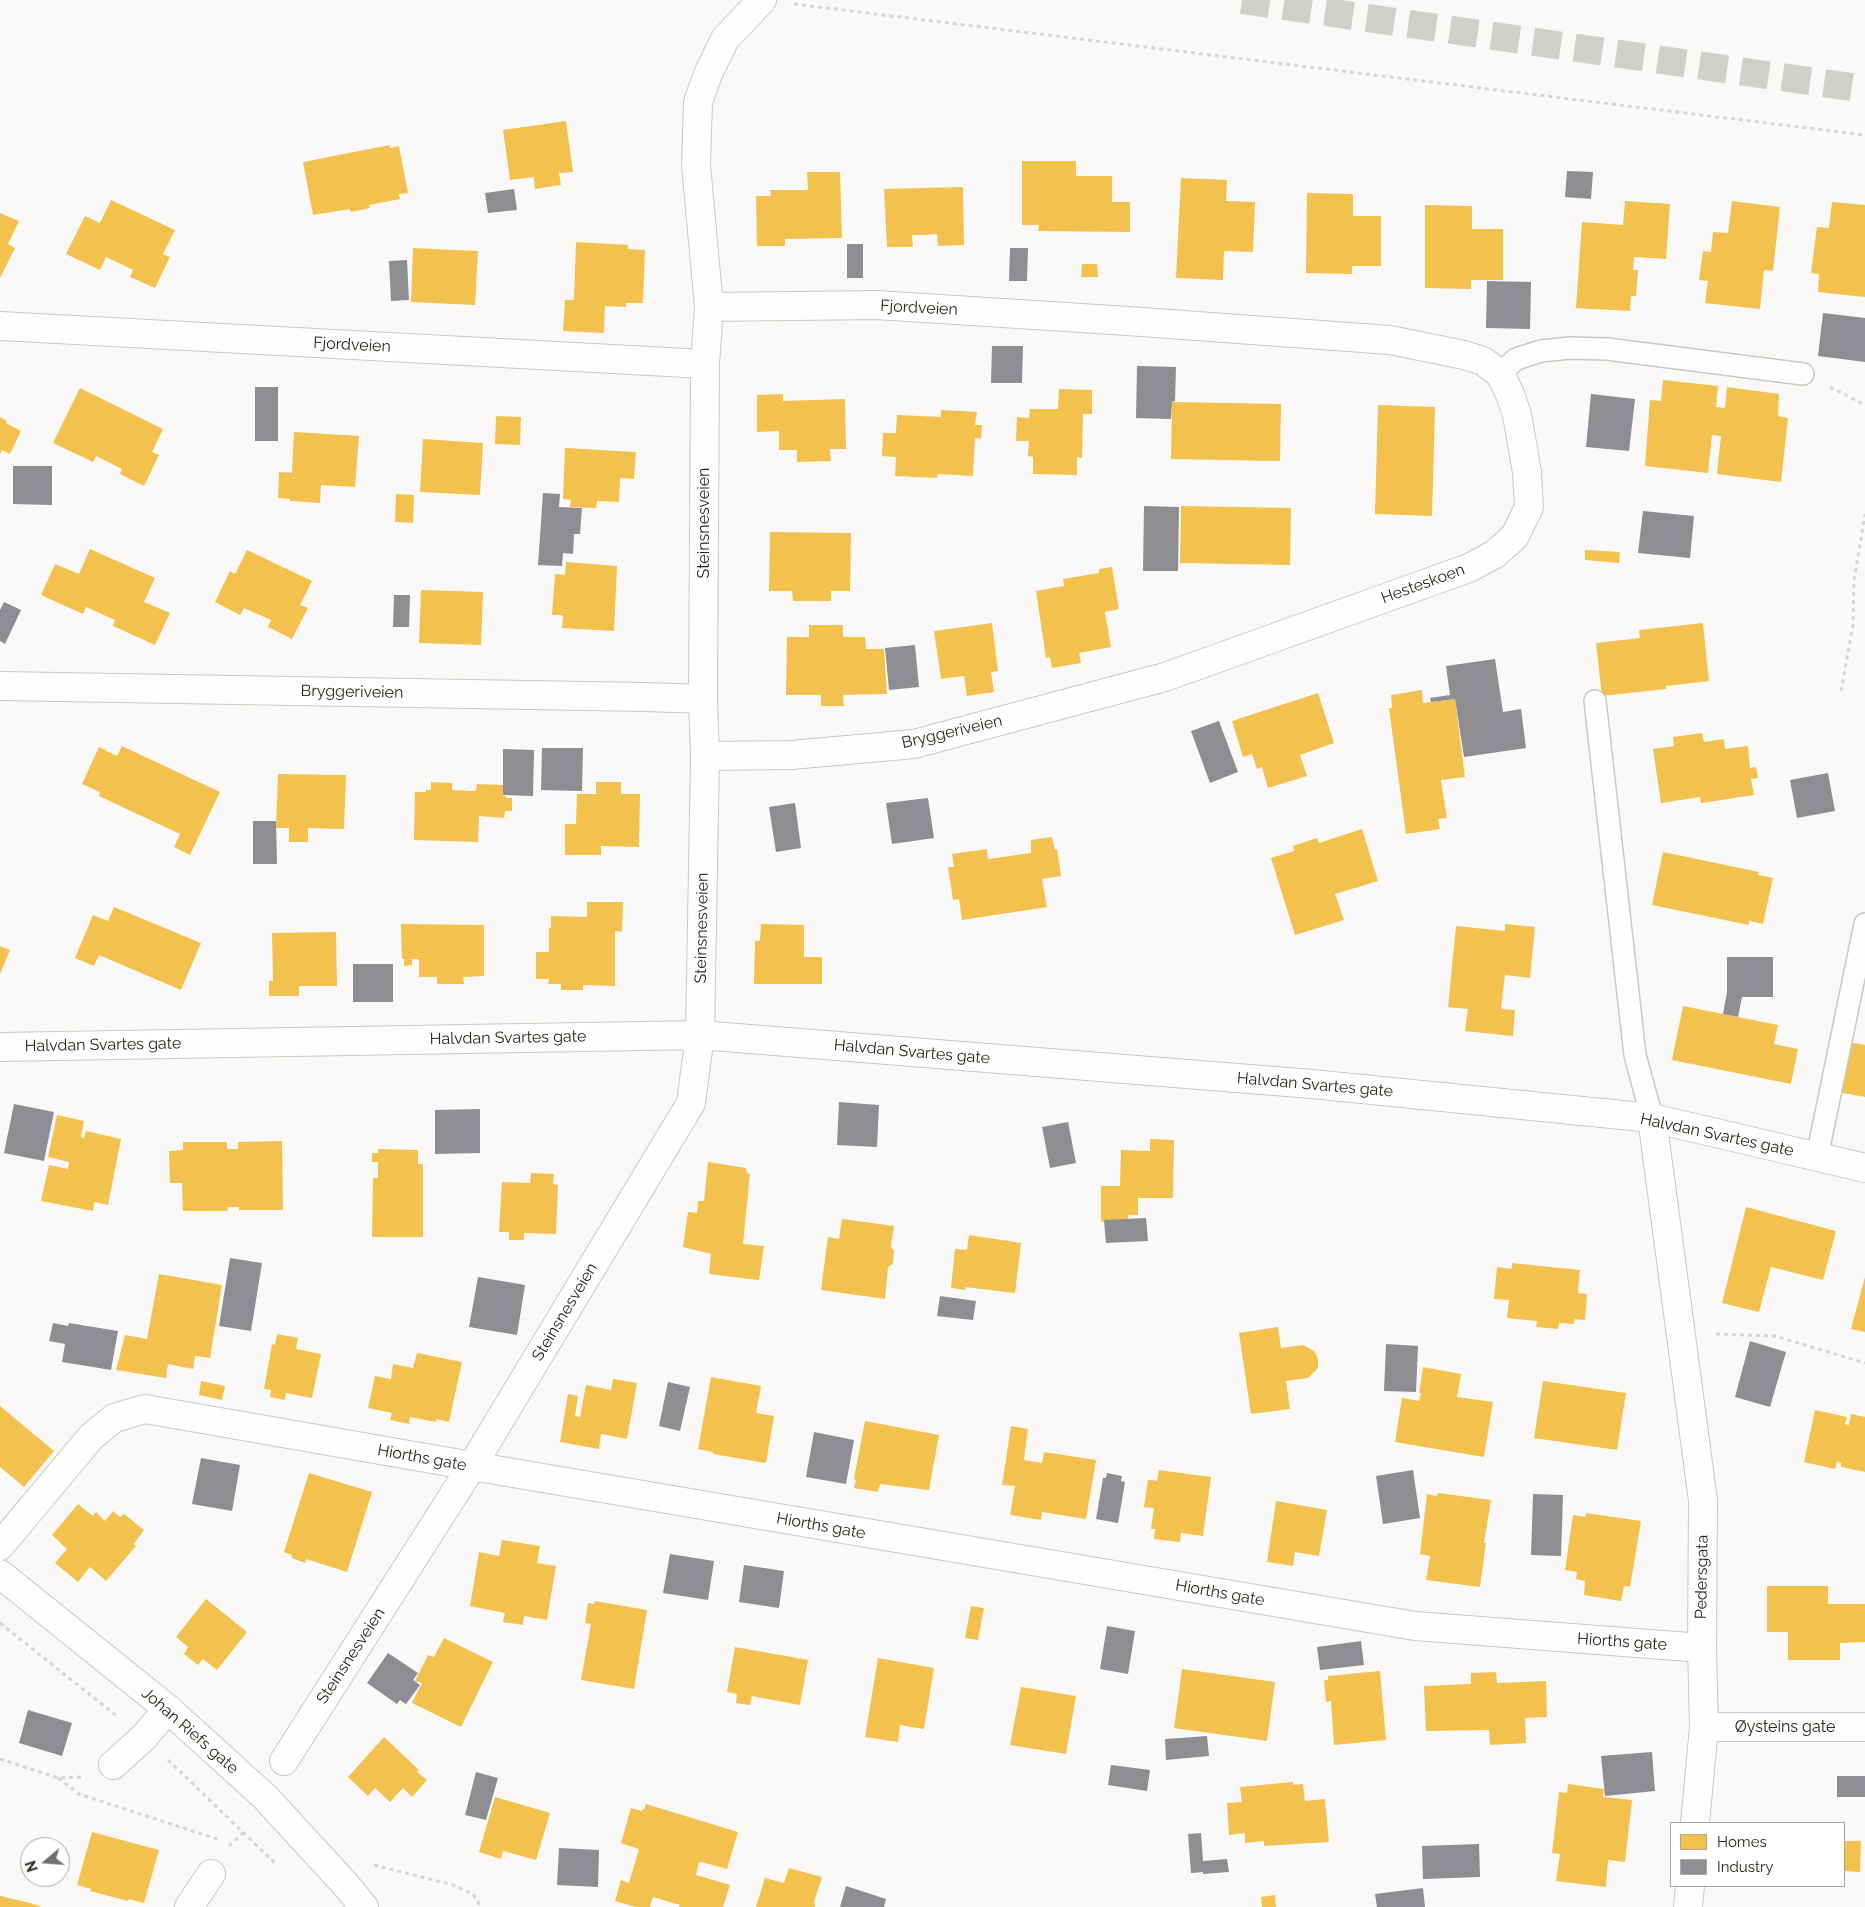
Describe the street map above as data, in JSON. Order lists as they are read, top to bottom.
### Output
{
  "streets": {
    "street": [
      "Fjordveien",
      "Steinsnesveien",
      "Hesteskoen",
      "Bryggeriveien",
      "Halvdan Svartes gate",
      "Hiorths gate",
      "Pedersgata",
      "Øysteins gate",
      "Johan Riefs gate"
    ]
  },
  "crossings": [
    ["Fjordveien", "Steinsnesveien"],
    ["Fjordveien", "Hesteskoen"],
    ["Steinsnesveien", "Bryggeriveien"],
    ["Steinsnesveien", "Halvdan Svartes gate"],
    ["Steinsnesveien", "Hiorths gate"],
    ["Hesteskoen", "Bryggeriveien"],
    ["Halvdan Svartes gate", "Pedersgata"],
    ["Hiorths gate", "Pedersgata"],
    ["Pedersgata", "Øysteins gate"]
  ],
  "legend": ["Homes", "Industry"],
  "north": "left"
}
